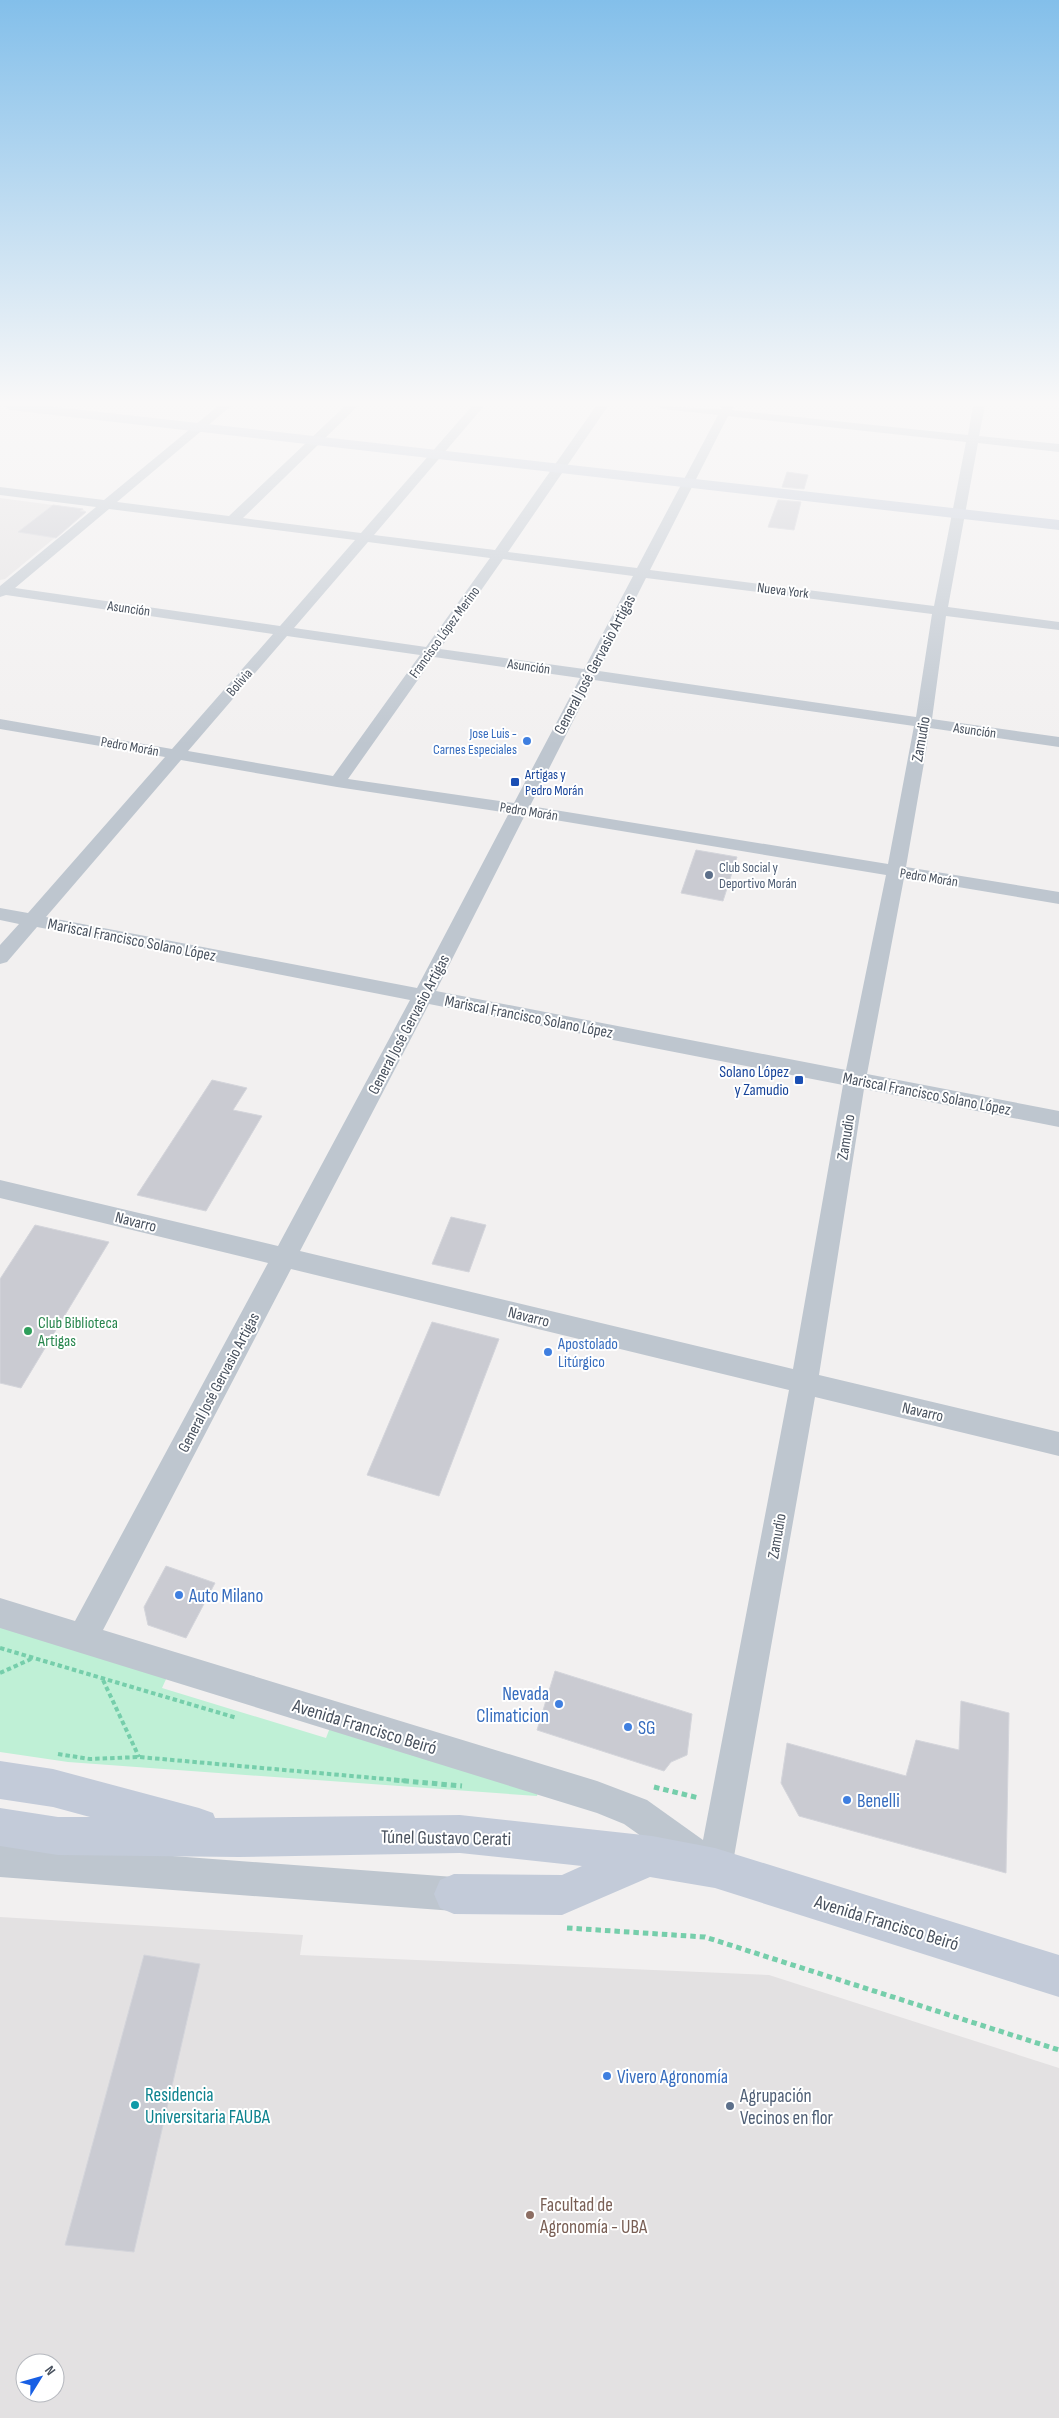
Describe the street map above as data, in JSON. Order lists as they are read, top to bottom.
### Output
{
  "streets": {
    "main road": ["Avenida Francisco Beiró", "Túnel Gustavo Cerati"],
    "street": [
      "Nueva York",
      "Asunción",
      "Francisco López Merino",
      "General José Gervasio Artigas",
      "Bolivia",
      "Zamudio",
      "Pedro Morán",
      "Mariscal Francisco Solano López",
      "Navarro"
    ]
  },
  "crossings": [
    ["Nueva York", "Francisco López Merino"],
    ["Nueva York", "General José Gervasio Artigas"],
    ["Nueva York", "Bolivia"],
    ["Nueva York", "Zamudio"],
    ["Asunción", "Francisco López Merino"],
    ["Asunción", "General José Gervasio Artigas"],
    ["Asunción", "Bolivia"],
    ["Asunción", "Zamudio"],
    ["Francisco López Merino", "Pedro Morán"],
    ["General José Gervasio Artigas", "Pedro Morán"],
    ["General José Gervasio Artigas", "Mariscal Francisco Solano López"],
    ["General José Gervasio Artigas", "Navarro"],
    ["General José Gervasio Artigas", "Avenida Francisco Beiró"],
    ["Bolivia", "Pedro Morán"],
    ["Bolivia", "Mariscal Francisco Solano López"],
    ["Zamudio", "Pedro Morán"],
    ["Zamudio", "Mariscal Francisco Solano López"],
    ["Zamudio", "Navarro"],
    ["Zamudio", "Avenida Francisco Beiró"],
    ["Avenida Francisco Beiró", "Túnel Gustavo Cerati"]
  ],
  "places": {
    "other": [
      "Jose Luis - Carnes Especiales",
      "Club Social y Deportivo Morán",
      "Club Biblioteca Artigas",
      "Apostolado Litúrgico",
      "Auto Milano",
      "Nevada Climaticion",
      "SG",
      "Benelli",
      "Vivero Agronomía",
      "Residencia Universitaria FAUBA",
      "Agrupación Vecinos en flor",
      "Facultad de Agronomía - UBA"
    ],
    "transit": ["Artigas y Pedro Morán", "Solano López y Zamudio"]
  },
  "north": "top right"
}
